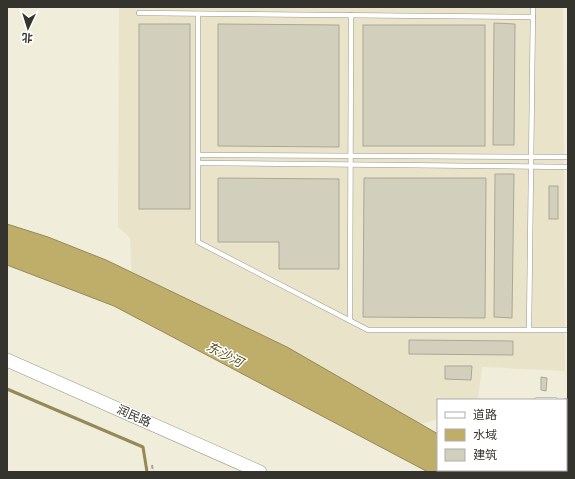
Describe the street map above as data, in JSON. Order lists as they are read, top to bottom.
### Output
{
  "streets": {
    "street": ["润民路"]
  },
  "water": ["东沙河"],
  "legend": ["道路", "水域", "建筑"],
  "north": "bottom"
}
